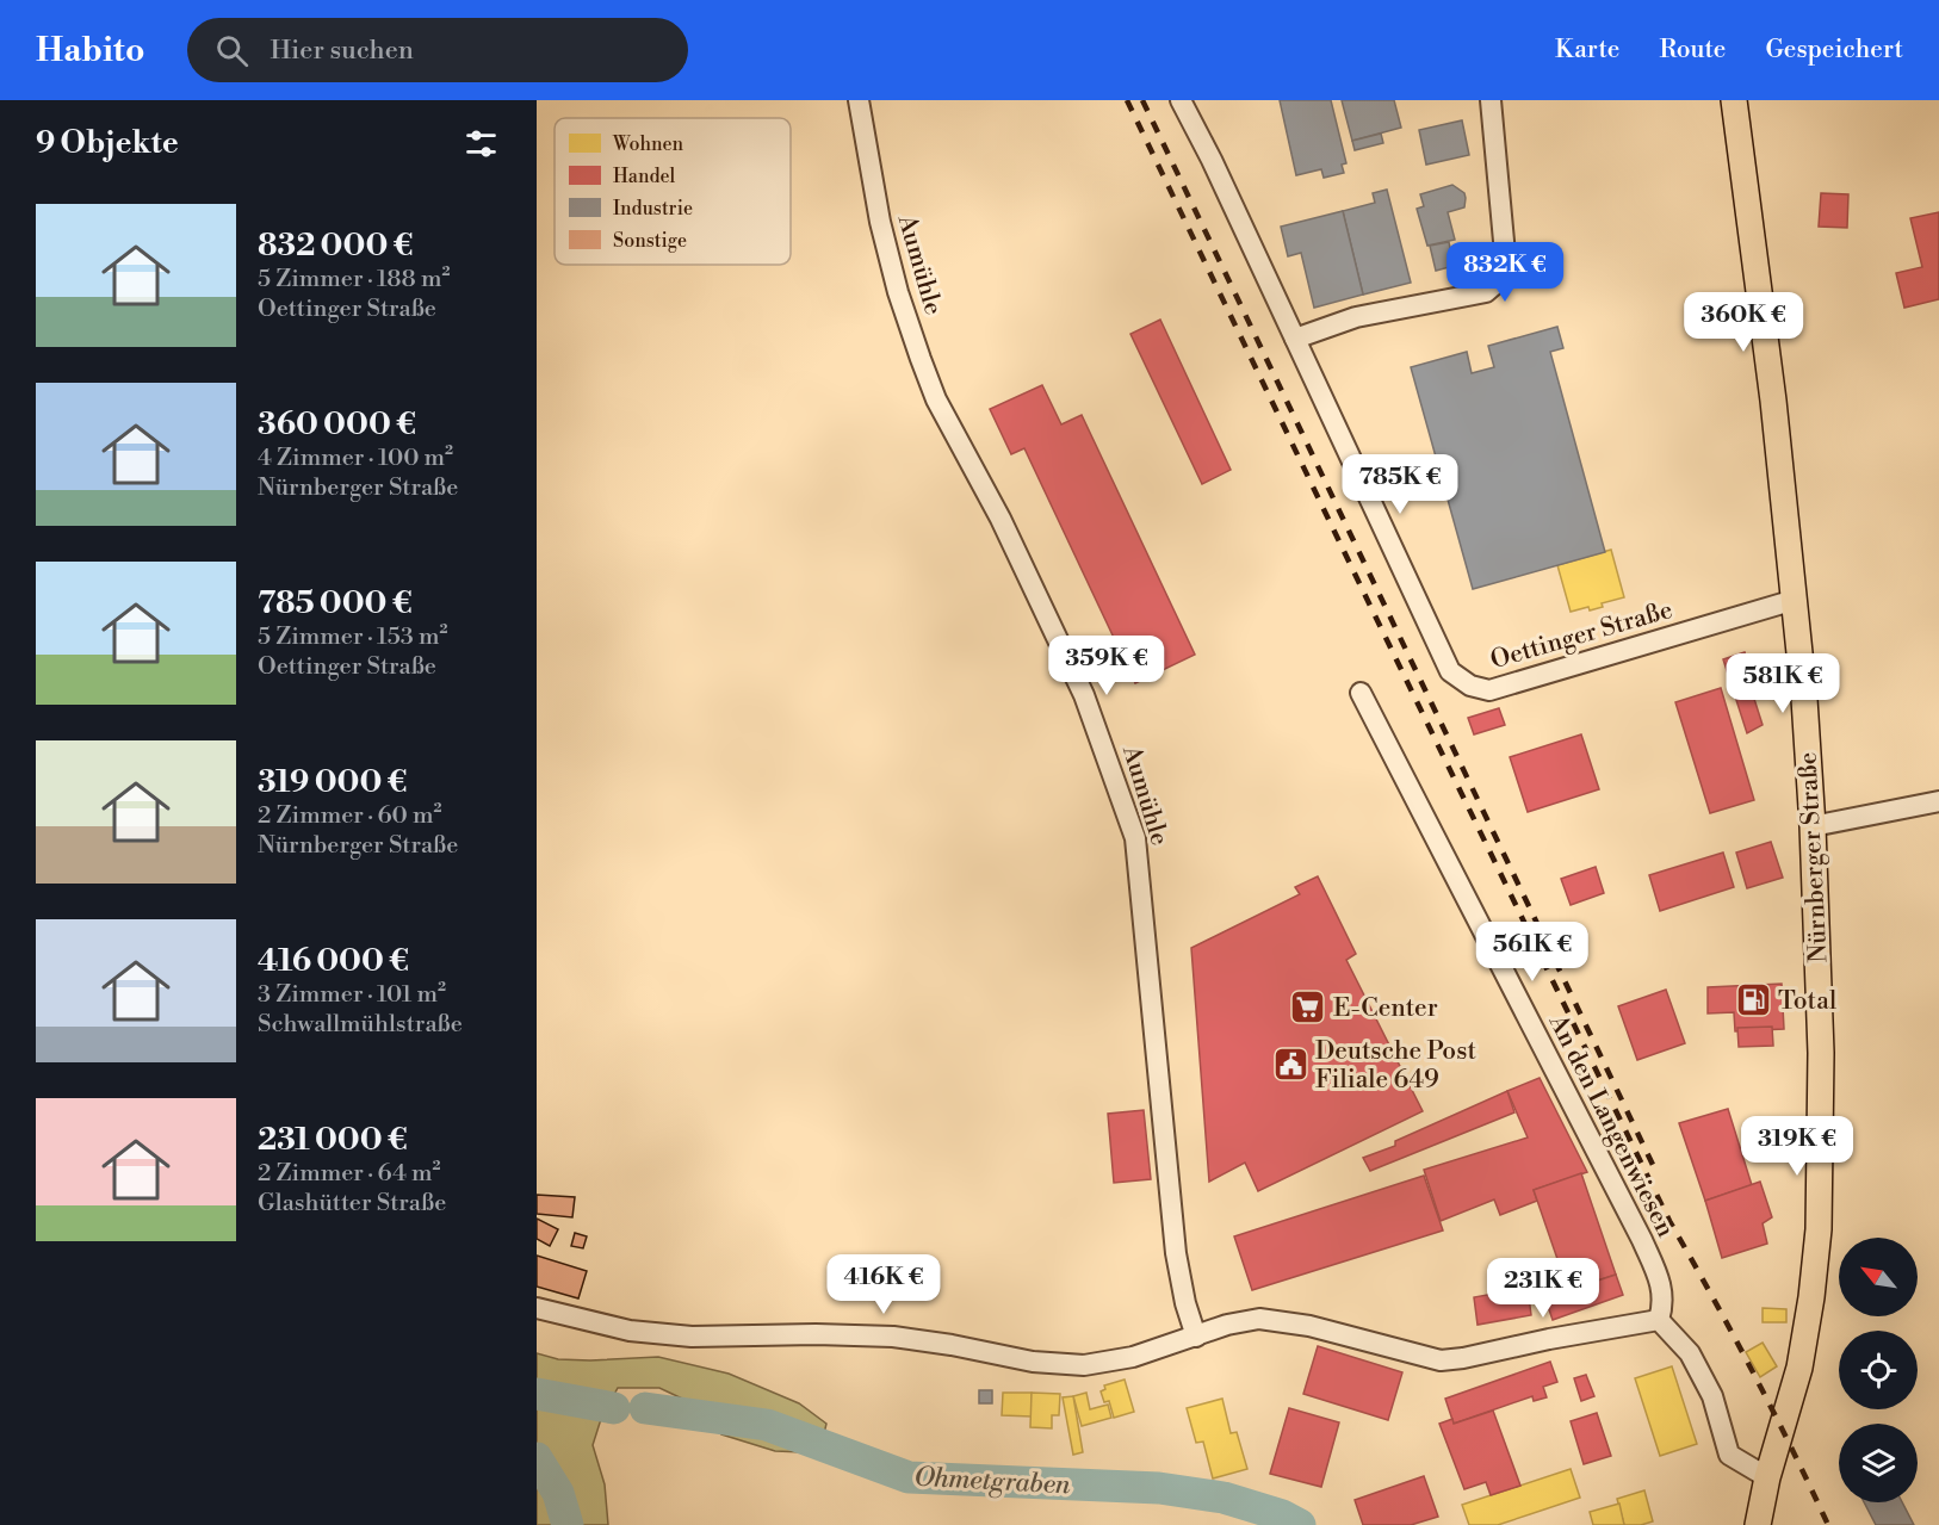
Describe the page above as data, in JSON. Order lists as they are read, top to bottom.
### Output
{
  "streets": {
    "main road": ["Nürnberger Straße"],
    "street": ["Aumühle", "Oettinger Straße", "An den Langenwiesen"]
  },
  "crossings": [
    ["Oettinger Straße", "Nürnberger Straße"]
  ],
  "water": ["Ohmetgraben"],
  "places": {
    "fuel station": ["Total"],
    "supermarket": ["E-Center"],
    "public building": ["Deutsche Post Filiale 649"]
  },
  "legend": [
    "Wohnen",
    "Handel",
    "Industrie",
    "Sonstige"
  ],
  "north": "top left",
  "page": {
    "header": "Habito",
    "search": "Hier suchen",
    "nav": ["Karte", "Route", "Gespeichert"],
    "heading": "9 Objekte",
    "list": [
      {
        "name": "832 000 €",
        "note": "5 Zimmer · 188 m² · Oettinger Straße"
      },
      {
        "name": "360 000 €",
        "note": "4 Zimmer · 100 m² · Nürnberger Straße"
      },
      {
        "name": "785 000 €",
        "note": "5 Zimmer · 153 m² · Oettinger Straße"
      },
      {
        "name": "319 000 €",
        "note": "2 Zimmer · 60 m² · Nürnberger Straße"
      },
      {
        "name": "416 000 €",
        "note": "3 Zimmer · 101 m² · Schwallmühlstraße"
      },
      {
        "name": "231 000 €",
        "note": "2 Zimmer · 64 m² · Glashütter Straße"
      }
    ],
    "price": [
      "832K €",
      "360K €",
      "785K €",
      "359K €",
      "581K €",
      "561K €",
      "319K €",
      "416K €",
      "231K €"
    ]
  }
}
